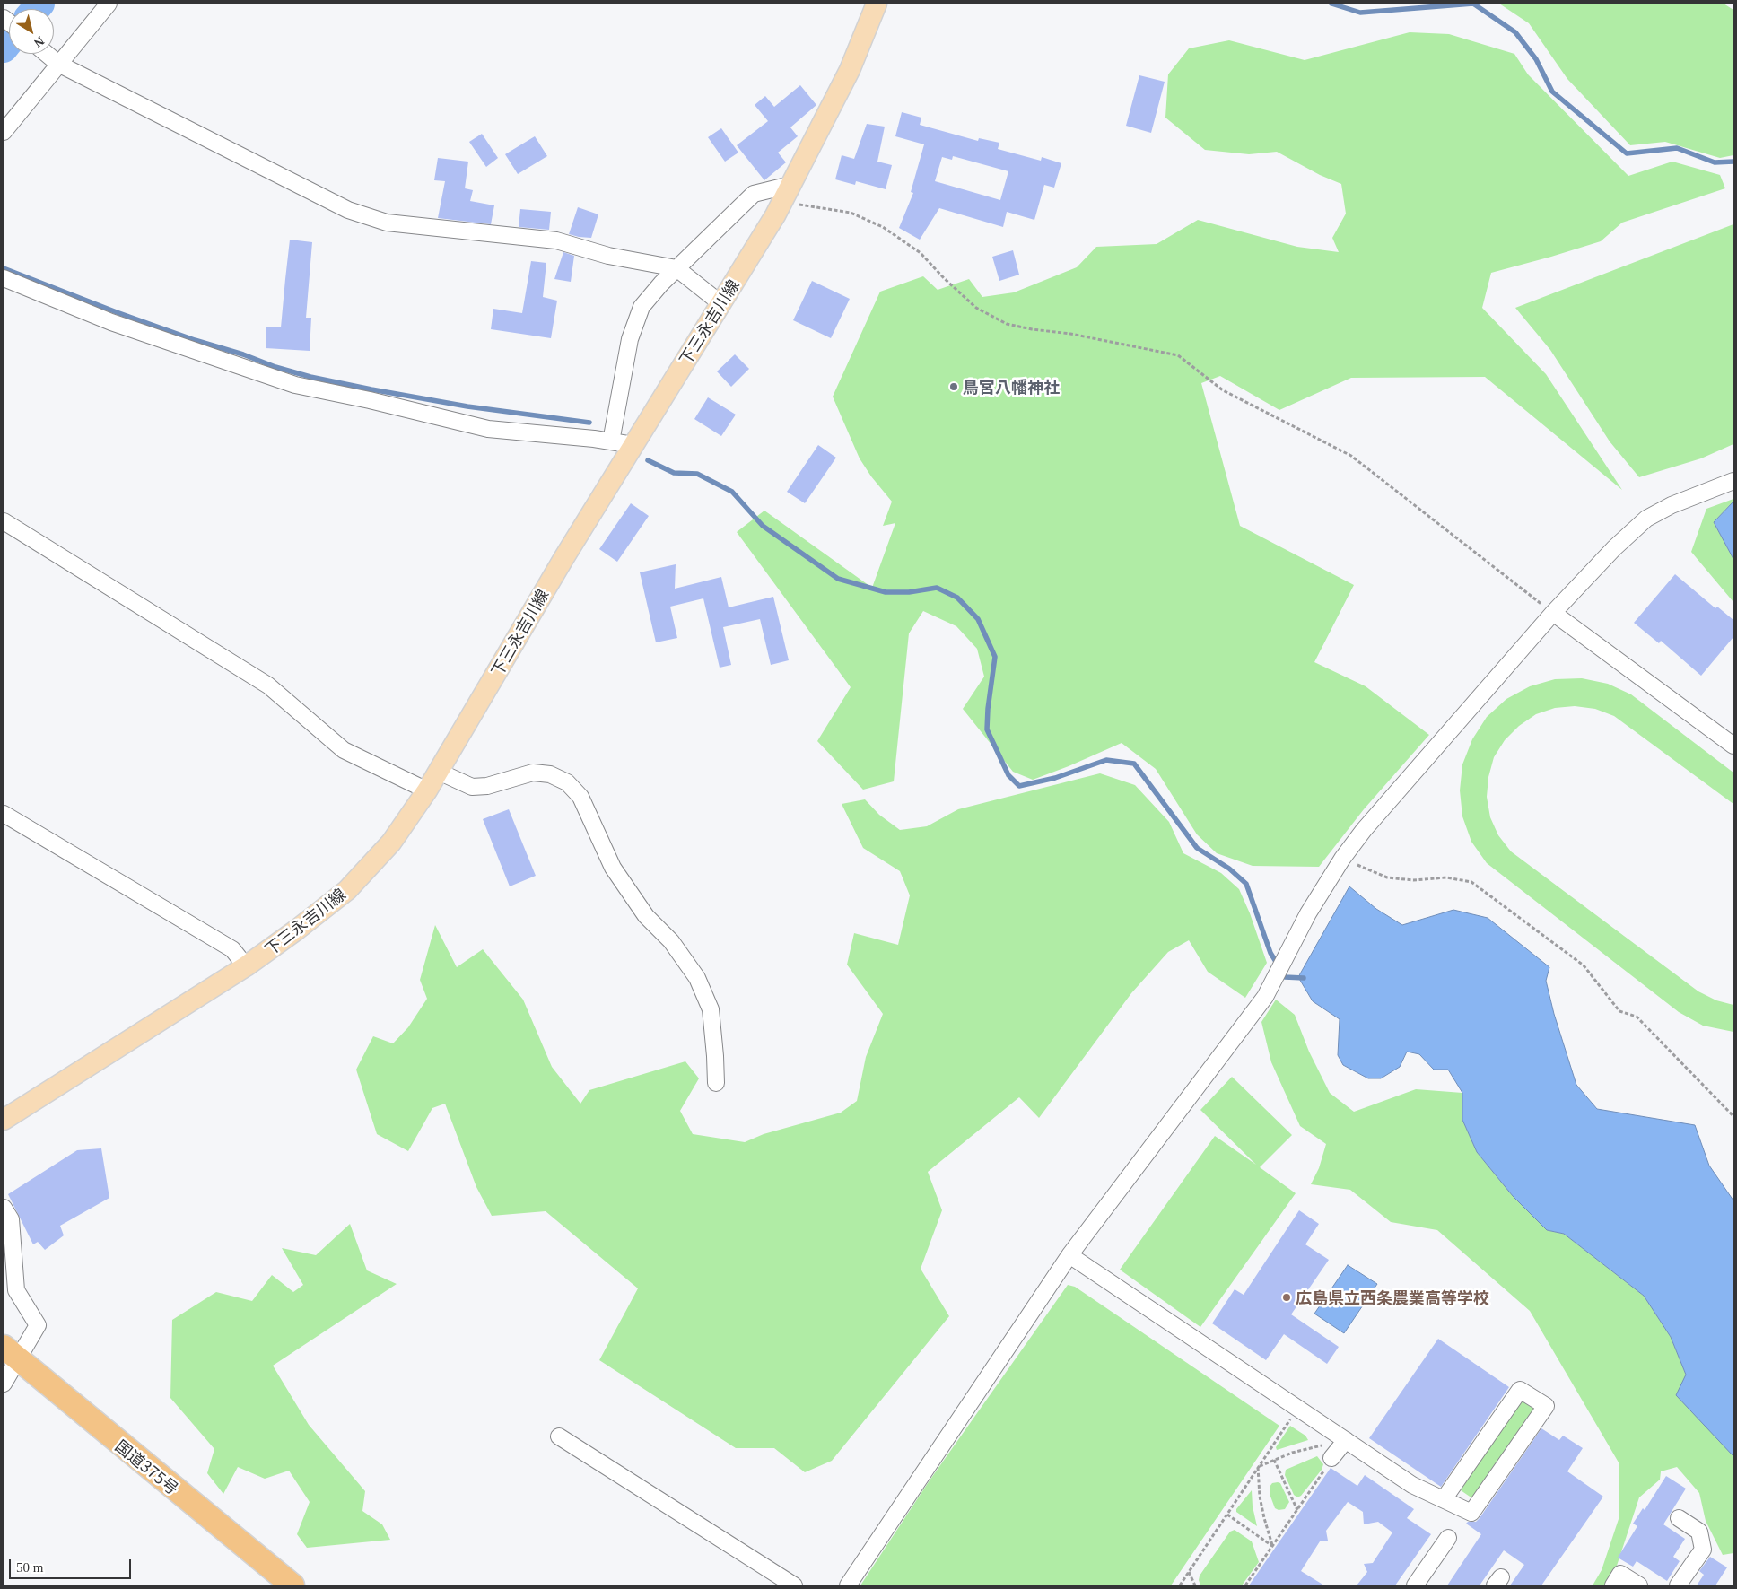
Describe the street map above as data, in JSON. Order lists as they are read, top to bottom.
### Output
{
  "streets": {
    "highway": ["国道375号"],
    "main road": ["下三永吉川線"]
  },
  "places": ["鳥宮八幡神社", "広島県立西条農業高等学校"],
  "scale_bar": "50 m",
  "north": "bottom right"
}
